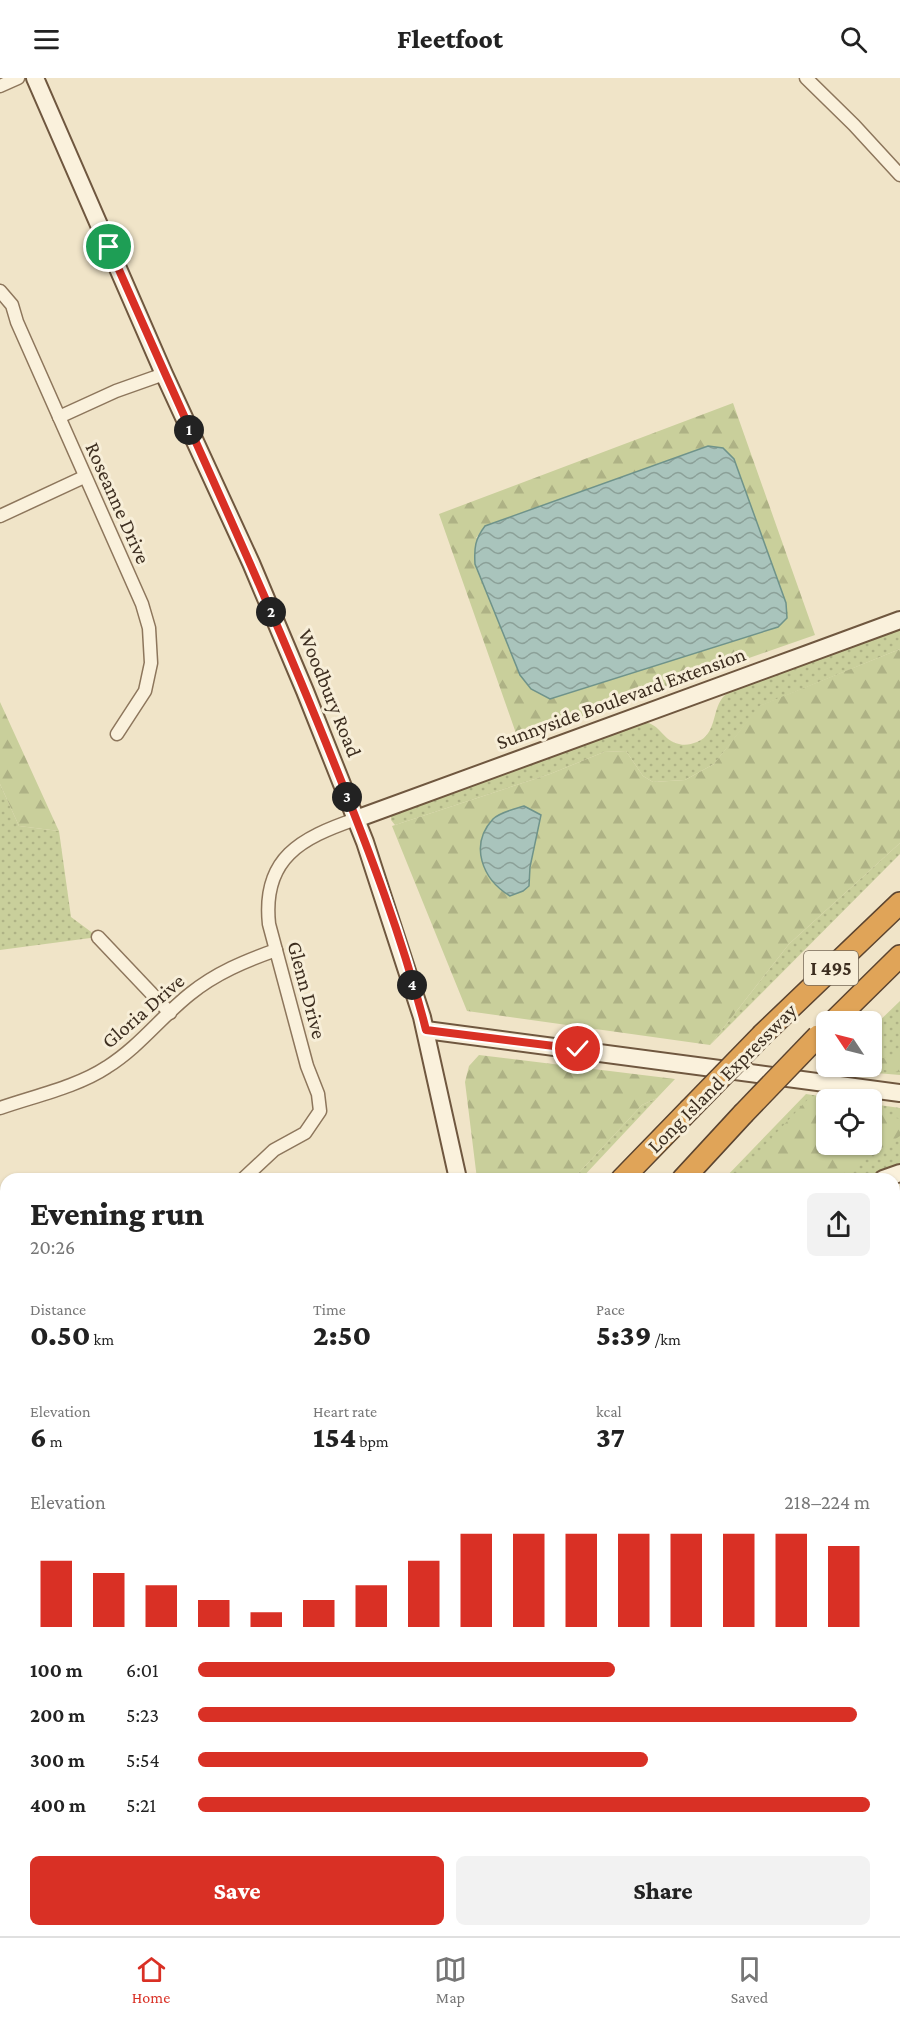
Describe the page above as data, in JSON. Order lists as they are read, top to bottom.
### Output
{
  "streets": {
    "highway": ["I 495", "Long Island Expressway"],
    "main road": ["Woodbury Road", "Sunnyside Boulevard Extension"],
    "street": ["Roseanne Drive", "Glenn Drive", "Gloria Drive"]
  },
  "crossings": [
    ["Woodbury Road", "Sunnyside Boulevard Extension"],
    ["Woodbury Road", "Glenn Drive"],
    ["Sunnyside Boulevard Extension", "Glenn Drive"],
    ["Glenn Drive", "Gloria Drive"]
  ],
  "north": "top left",
  "page": {
    "header": "Fleetfoot",
    "pins": [
      "1",
      "2",
      "3",
      "4"
    ],
    "heading": ["Evening run", "20:26"],
    "stats": [
      ["Distance", "0.50 km"],
      ["Time", "2:50"],
      ["Pace", "5:39 /km"],
      ["Elevation", "6 m"],
      ["Heart rate", "154 bpm"],
      ["kcal", "37"]
    ],
    "chart": ["Elevation", "218–224 m"],
    "list": [
      {
        "name": "100 m",
        "note": "6:01"
      },
      {
        "name": "200 m",
        "note": "5:23"
      },
      {
        "name": "300 m",
        "note": "5:54"
      },
      {
        "name": "400 m",
        "note": "5:21"
      }
    ],
    "buttons": ["Save", "Share"],
    "tabs": ["Home", "Map", "Saved"]
  }
}
